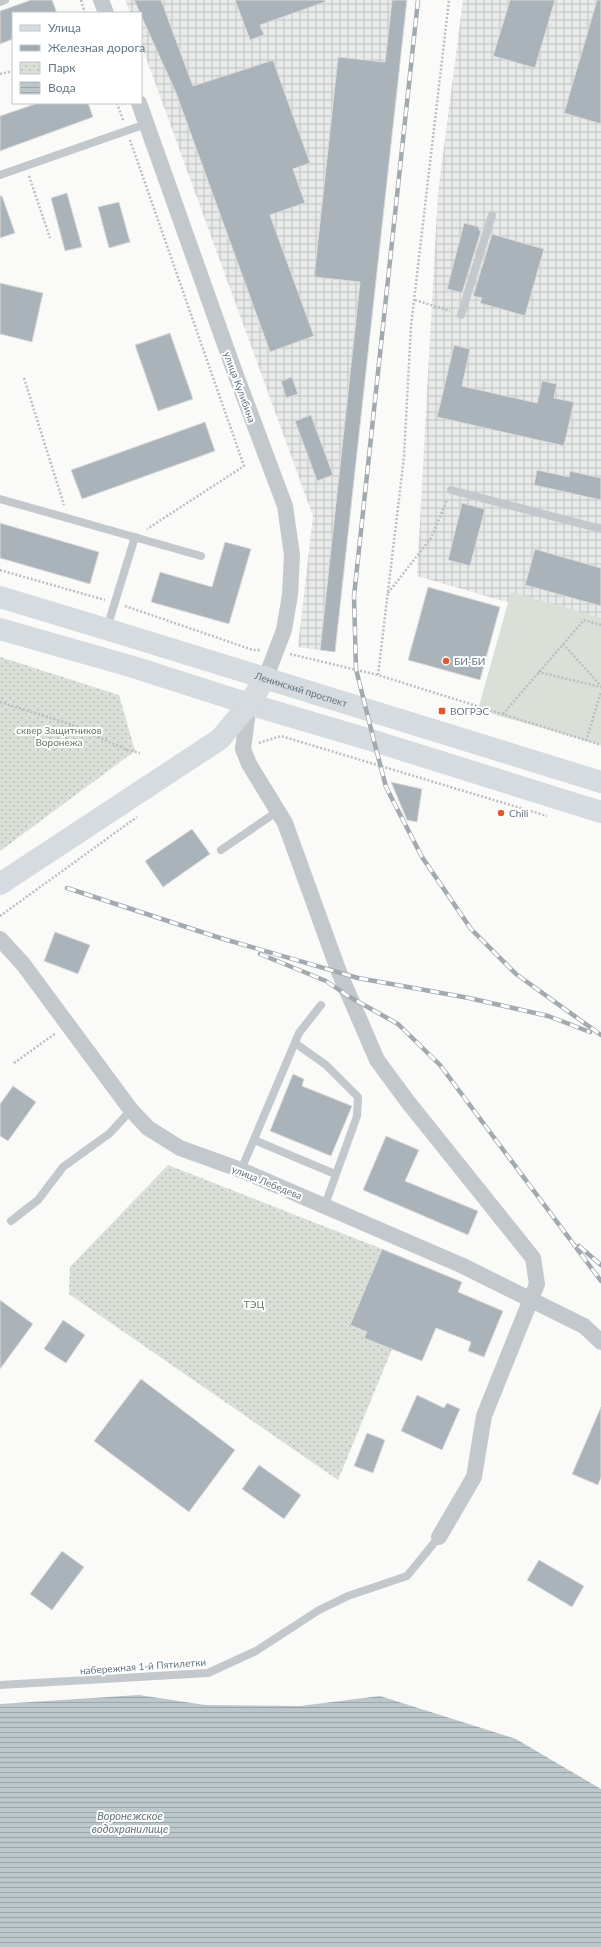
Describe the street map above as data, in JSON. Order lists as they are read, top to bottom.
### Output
{
  "streets": {
    "main road": ["Ленинский проспект"],
    "street": ["улица Кулибина", "улица Лебедева"],
    "lane": ["набережная 1-й Пятилетки"]
  },
  "crossings": [
    ["улица Кулибина", "Ленинский проспект"]
  ],
  "water": ["Воронежское водохранилище"],
  "parks": ["сквер Защитников Воронежа", "ТЭЦ"],
  "places": {
    "other": ["БИ-БИ", "Chili"],
    "transit": ["ВОГРЭС"]
  },
  "legend": [
    "Улица",
    "Железная дорога",
    "Парк",
    "Вода"
  ]
}
